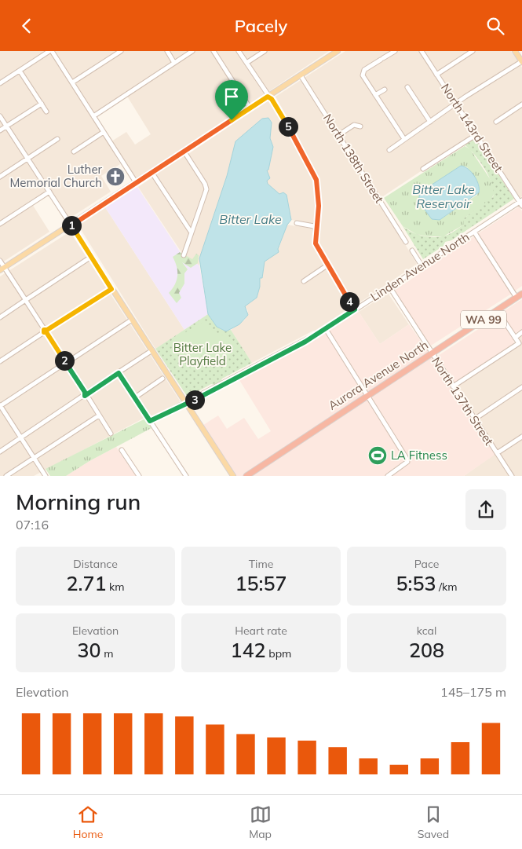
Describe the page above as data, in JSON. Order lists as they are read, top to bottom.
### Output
{
  "streets": {
    "highway": ["WA 99", "Aurora Avenue North"],
    "street": [
      "North 143rd Street",
      "North 138th Street",
      "Linden Avenue North",
      "North 137th Street"
    ]
  },
  "crossings": [
    ["North 143rd Street", "Linden Avenue North"],
    ["Linden Avenue North", "North 137th Street"],
    ["Aurora Avenue North", "North 137th Street"]
  ],
  "water": ["Bitter Lake Reservoir", "Bitter Lake"],
  "parks": ["Bitter Lake Playfield"],
  "places": {
    "church": ["Luther Memorial Church"],
    "sports": ["LA Fitness"]
  },
  "page": {
    "header": "Pacely",
    "pins": [
      "5",
      "1",
      "4",
      "2",
      "3"
    ],
    "heading": ["Morning run", "07:16"],
    "stats": [
      ["Distance", "2.71 km"],
      ["Time", "15:57"],
      ["Pace", "5:53 /km"],
      ["Elevation", "30 m"],
      ["Heart rate", "142 bpm"],
      ["kcal", "208"]
    ],
    "chart": ["Elevation", "145–175 m"],
    "tabs": ["Home", "Map", "Saved"]
  }
}
